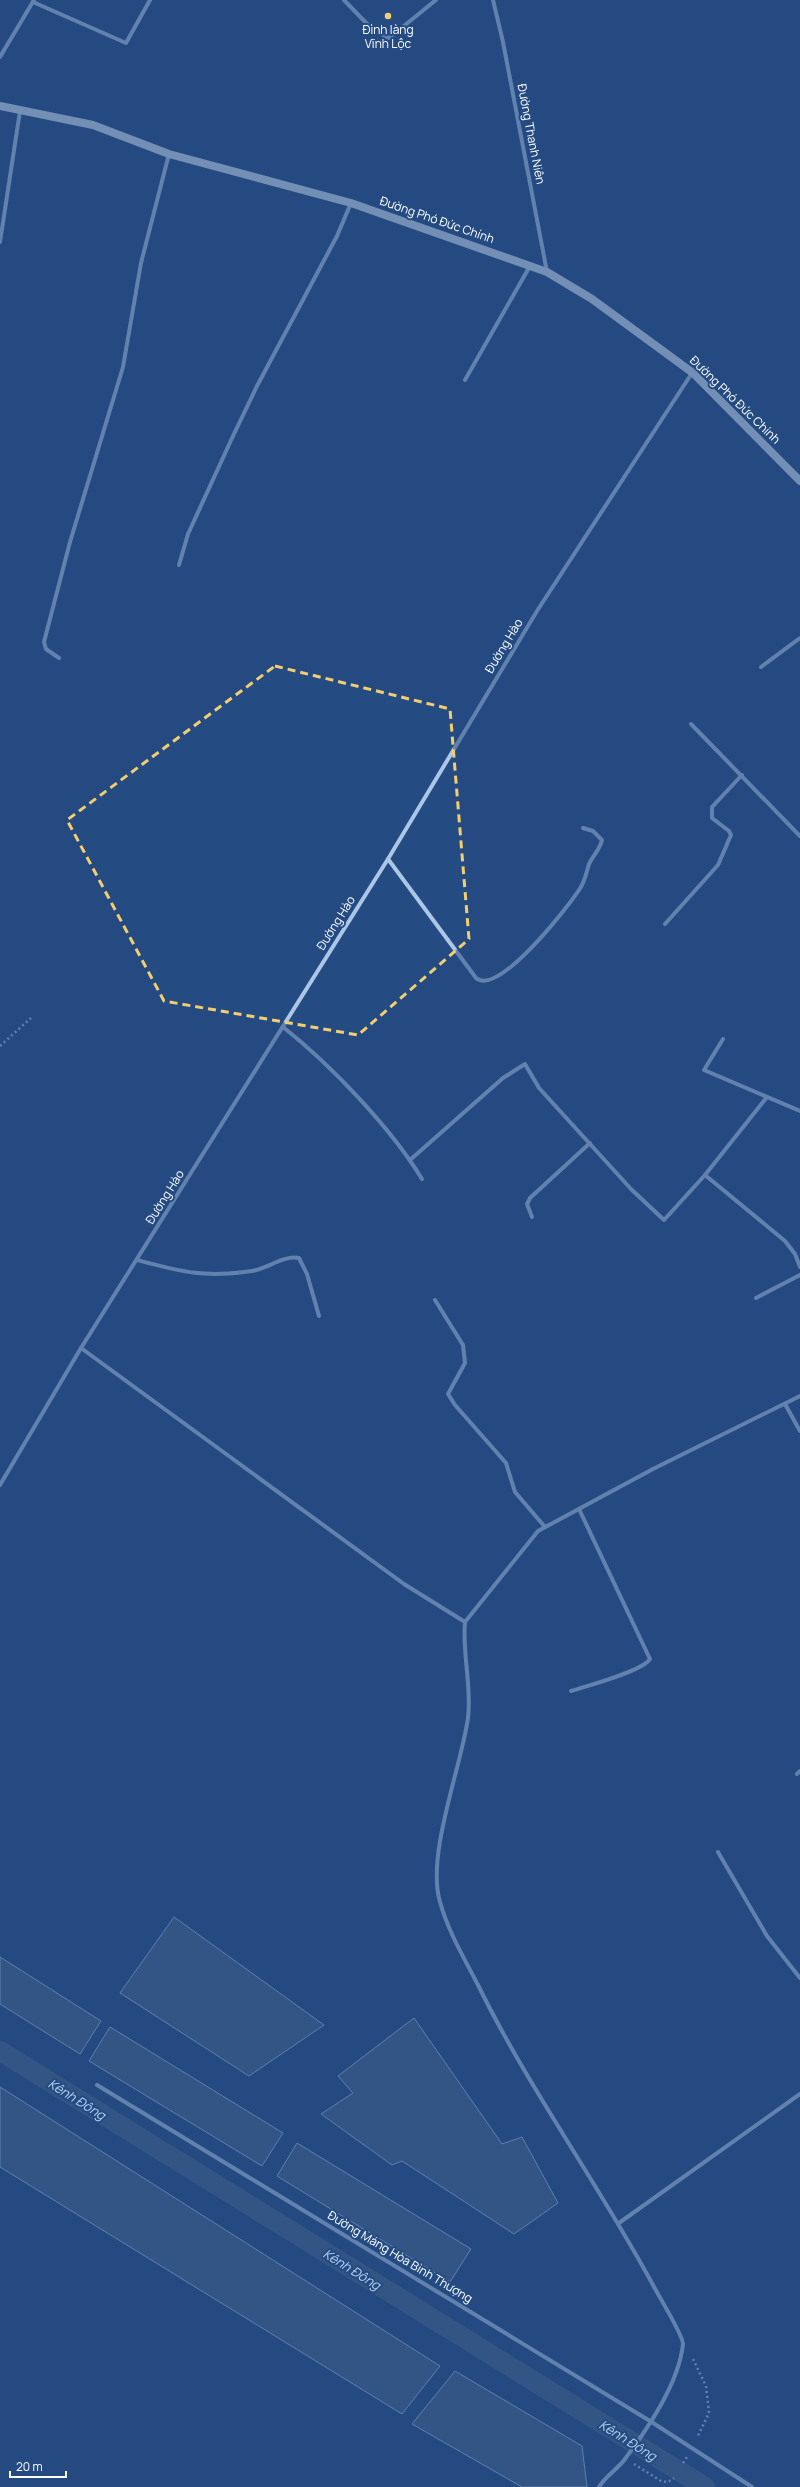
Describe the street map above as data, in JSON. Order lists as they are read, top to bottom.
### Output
{
  "streets": {
    "main road": ["Đường Phó Đức Chính"],
    "street": ["Đường Thanh Niên", "Đường Hào", "Đường Máng Hòa Bình Thượng"]
  },
  "crossings": [
    ["Đường Thanh Niên", "Đường Phó Đức Chính"],
    ["Đường Phó Đức Chính", "Đường Hào"]
  ],
  "water": ["Kênh Đông"],
  "places": ["Đình làng Vĩnh Lộc"],
  "scale_bar": "20 m"
}
